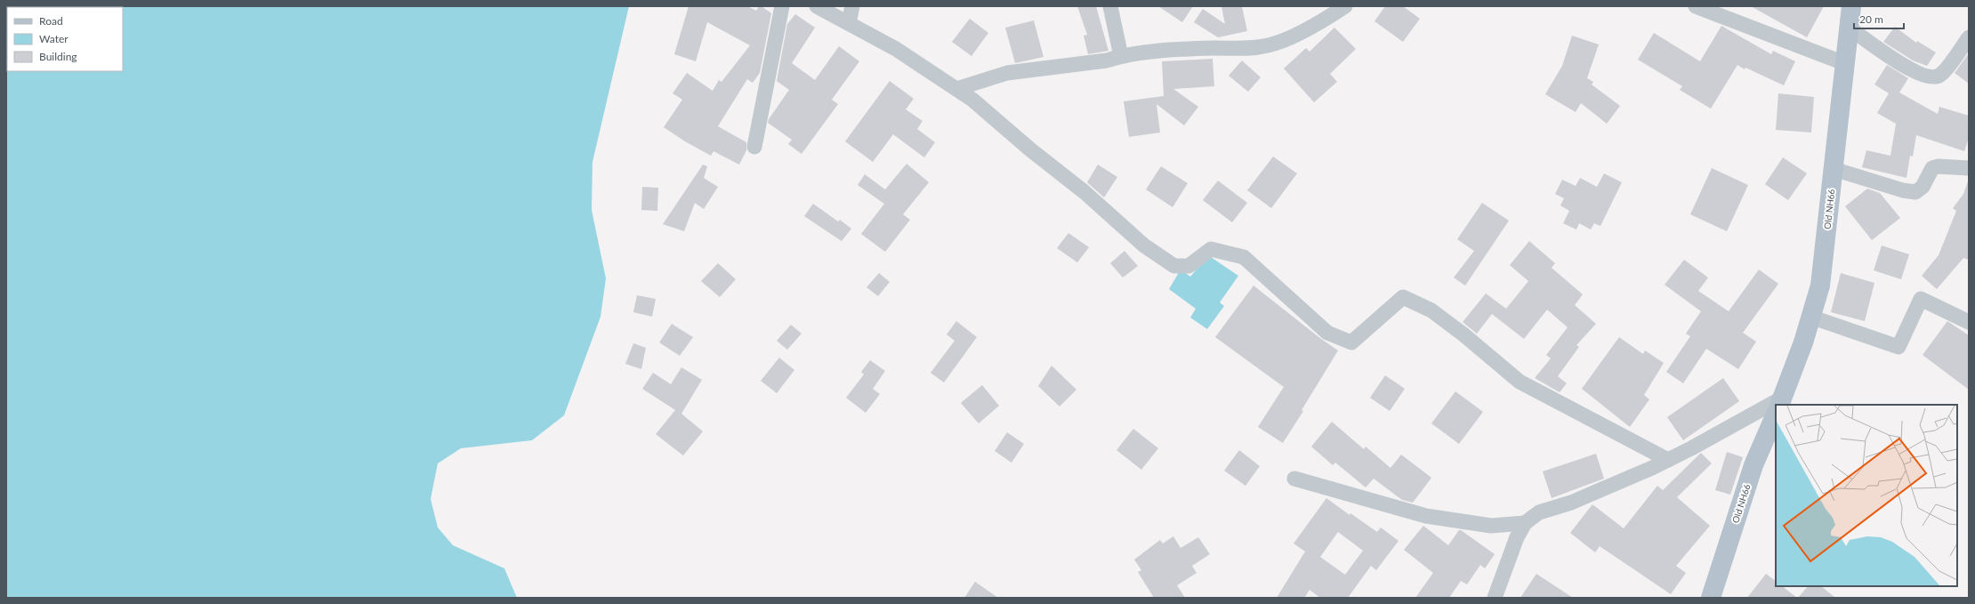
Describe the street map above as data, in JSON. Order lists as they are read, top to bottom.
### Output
{
  "streets": {
    "main road": ["Old NH66"]
  },
  "legend": ["Road", "Water", "Building"],
  "scale_bar": "20 m"
}
